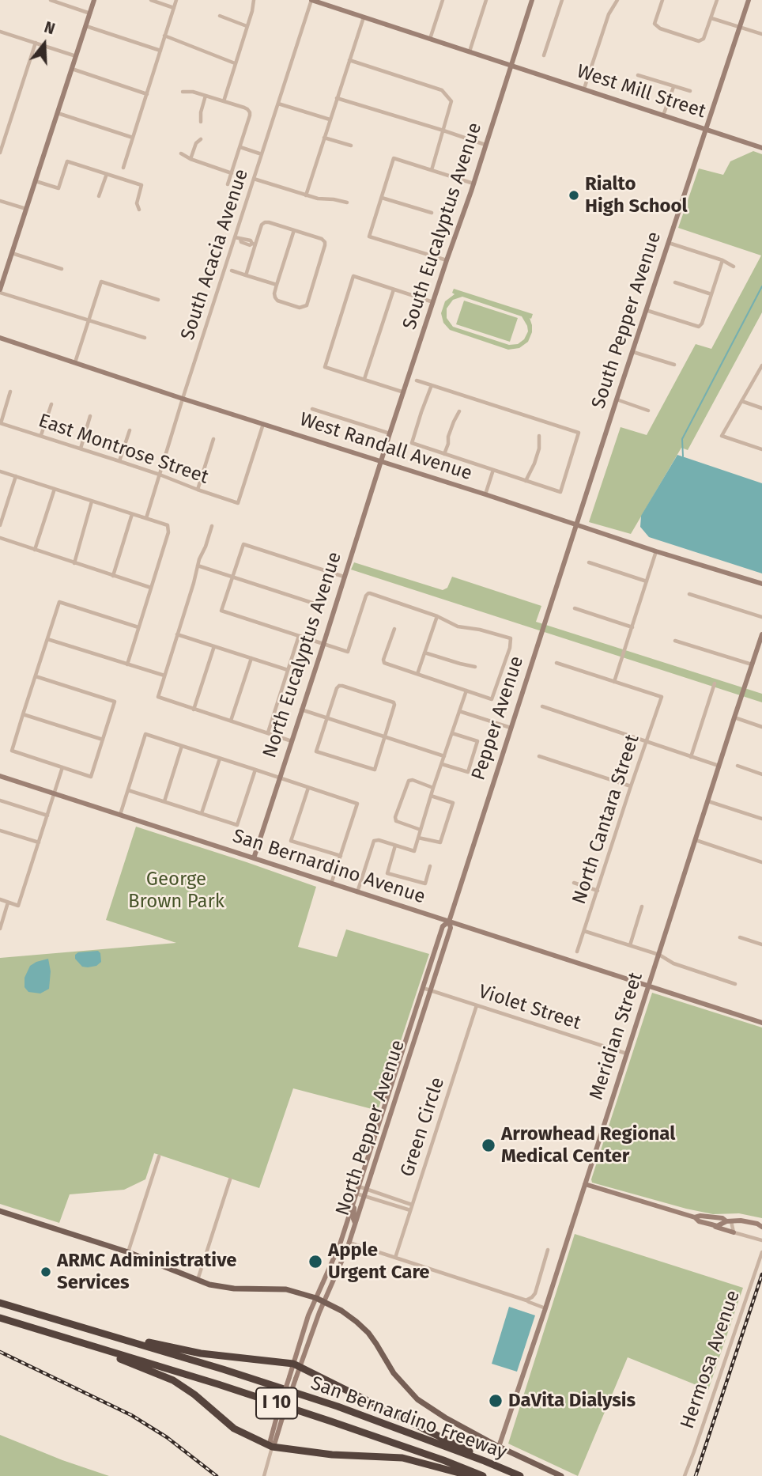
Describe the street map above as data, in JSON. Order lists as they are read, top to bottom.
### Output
{
  "streets": {
    "highway": ["I 10", "San Bernardino Freeway"],
    "street": [
      "West Mill Street",
      "South Eucalyptus Avenue",
      "South Acacia Avenue",
      "South Pepper Avenue",
      "West Randall Avenue",
      "East Montrose Street",
      "North Eucalyptus Avenue",
      "Pepper Avenue",
      "North Cantara Street",
      "San Bernardino Avenue",
      "Violet Street",
      "Meridian Street",
      "Green Circle",
      "North Pepper Avenue",
      "Hermosa Avenue"
    ]
  },
  "crossings": [
    ["West Mill Street", "South Eucalyptus Avenue"],
    ["West Mill Street", "South Acacia Avenue"],
    ["West Mill Street", "South Pepper Avenue"],
    ["South Eucalyptus Avenue", "West Randall Avenue"],
    ["South Eucalyptus Avenue", "North Eucalyptus Avenue"],
    ["South Acacia Avenue", "West Randall Avenue"],
    ["South Acacia Avenue", "East Montrose Street"],
    ["South Pepper Avenue", "West Randall Avenue"],
    ["South Pepper Avenue", "Pepper Avenue"],
    ["West Randall Avenue", "East Montrose Street"],
    ["West Randall Avenue", "North Eucalyptus Avenue"],
    ["West Randall Avenue", "Pepper Avenue"],
    ["North Eucalyptus Avenue", "San Bernardino Avenue"],
    ["Pepper Avenue", "San Bernardino Avenue"],
    ["Pepper Avenue", "Violet Street"],
    ["Pepper Avenue", "North Pepper Avenue"],
    ["San Bernardino Avenue", "Meridian Street"],
    ["Violet Street", "Meridian Street"],
    ["Violet Street", "Green Circle"],
    ["Violet Street", "North Pepper Avenue"]
  ],
  "parks": ["George Brown Park"],
  "places": [
    "Rialto High School",
    "Arrowhead Regional Medical Center",
    "Apple Urgent Care",
    "ARMC Administrative Services",
    "DaVita Dialysis"
  ],
  "north": "top"
}
